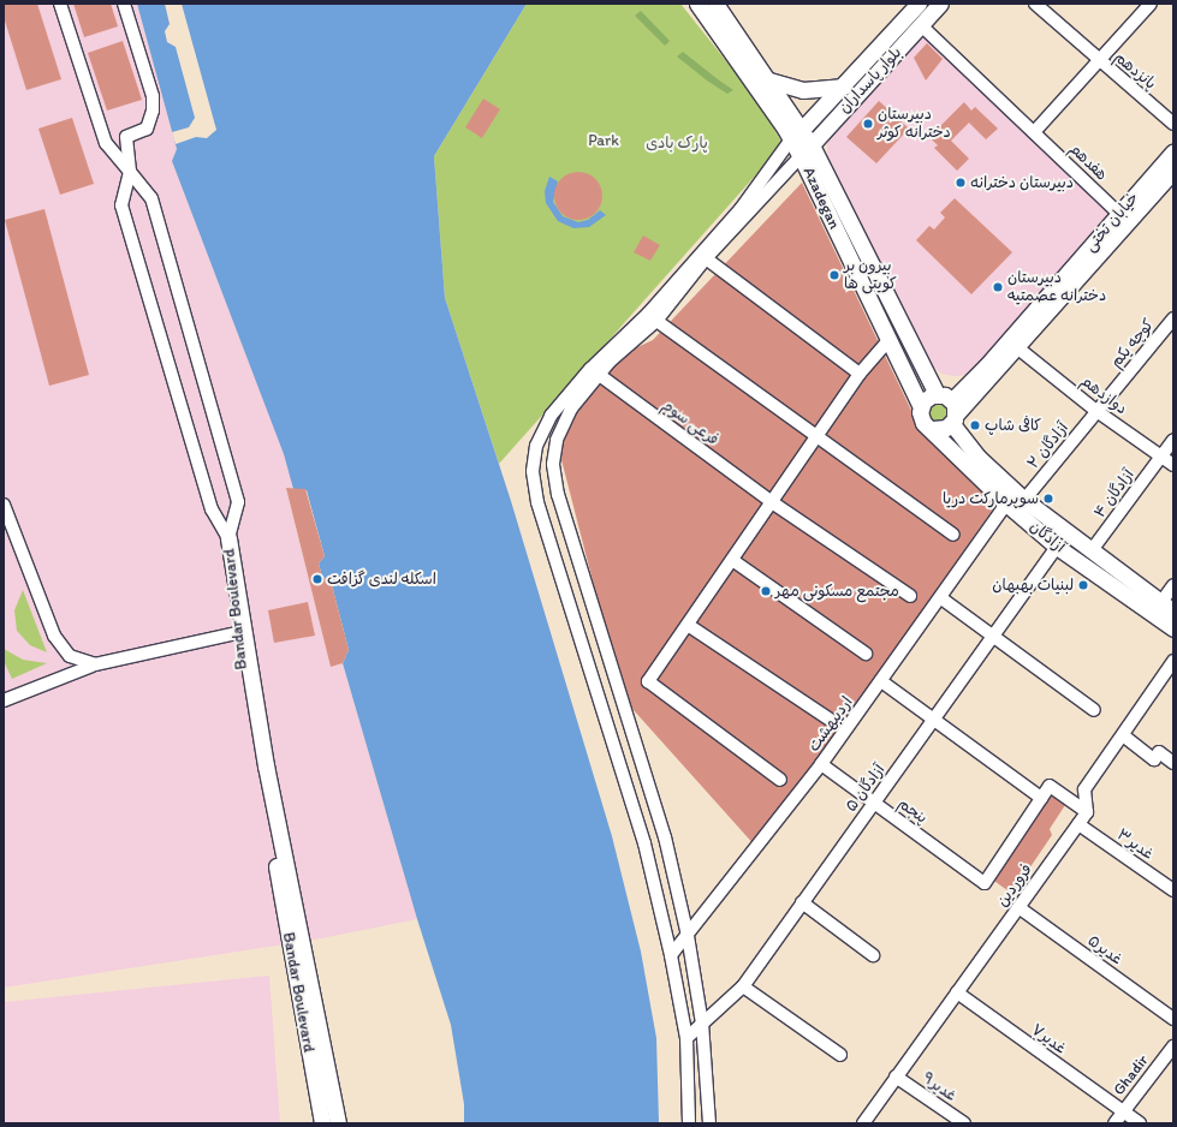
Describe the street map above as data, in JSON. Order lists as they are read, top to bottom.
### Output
{
  "streets": {
    "main road": [
      "بلوار پاسداران",
      "Azadegan",
      "خیابان تختی",
      "آزادگان",
      "Bandar Boulevard"
    ],
    "street": [
      "پانزدهم",
      "هفدهم",
      "کوچه یکم",
      "دوازدهم",
      "فرعی سوم",
      "آزادگان ۲",
      "آزادگان ۴",
      "اردیبهشت",
      "آزادگان ۵",
      "پنجم",
      "غدیر۳",
      "فروردین",
      "غدیر۵",
      "غدیر۷",
      "Ghadir",
      "غدیر۹"
    ]
  },
  "crossings": [
    ["بلوار پاسداران", "هفدهم"],
    ["بلوار پاسداران", "Azadegan"],
    ["هفدهم", "خیابان تختی"],
    ["Azadegan", "خیابان تختی"],
    ["Azadegan", "آزادگان"],
    ["خیابان تختی", "دوازدهم"],
    ["خیابان تختی", "آزادگان"],
    ["کوچه یکم", "دوازدهم"],
    ["کوچه یکم", "آزادگان ۲"],
    ["دوازدهم", "آزادگان ۲"],
    ["دوازدهم", "آزادگان ۴"],
    ["آزادگان ۲", "آزادگان"],
    ["آزادگان ۴", "آزادگان"],
    ["آزادگان", "اردیبهشت"],
    ["آزادگان", "آزادگان ۵"],
    ["اردیبهشت", "پنجم"],
    ["آزادگان ۵", "پنجم"],
    ["غدیر۳", "فروردین"],
    ["فروردین", "غدیر۵"],
    ["فروردین", "غدیر۷"],
    ["فروردین", "غدیر۹"],
    ["غدیر۷", "Ghadir"]
  ],
  "parks": ["Park", "پارک بادی"],
  "places": [
    "دبیرستان دخترانه کوثر",
    "دبیرستان دخترانه",
    "بیرون بر کویتی ها",
    "دبیرستان دخترانه عصمتیه",
    "کافی شاپ",
    "سوپرمارکت دریا",
    "اسکله لندی گزافت",
    "لبنیات بهبهان",
    "مجتمع مسکونی مهر"
  ]
}
